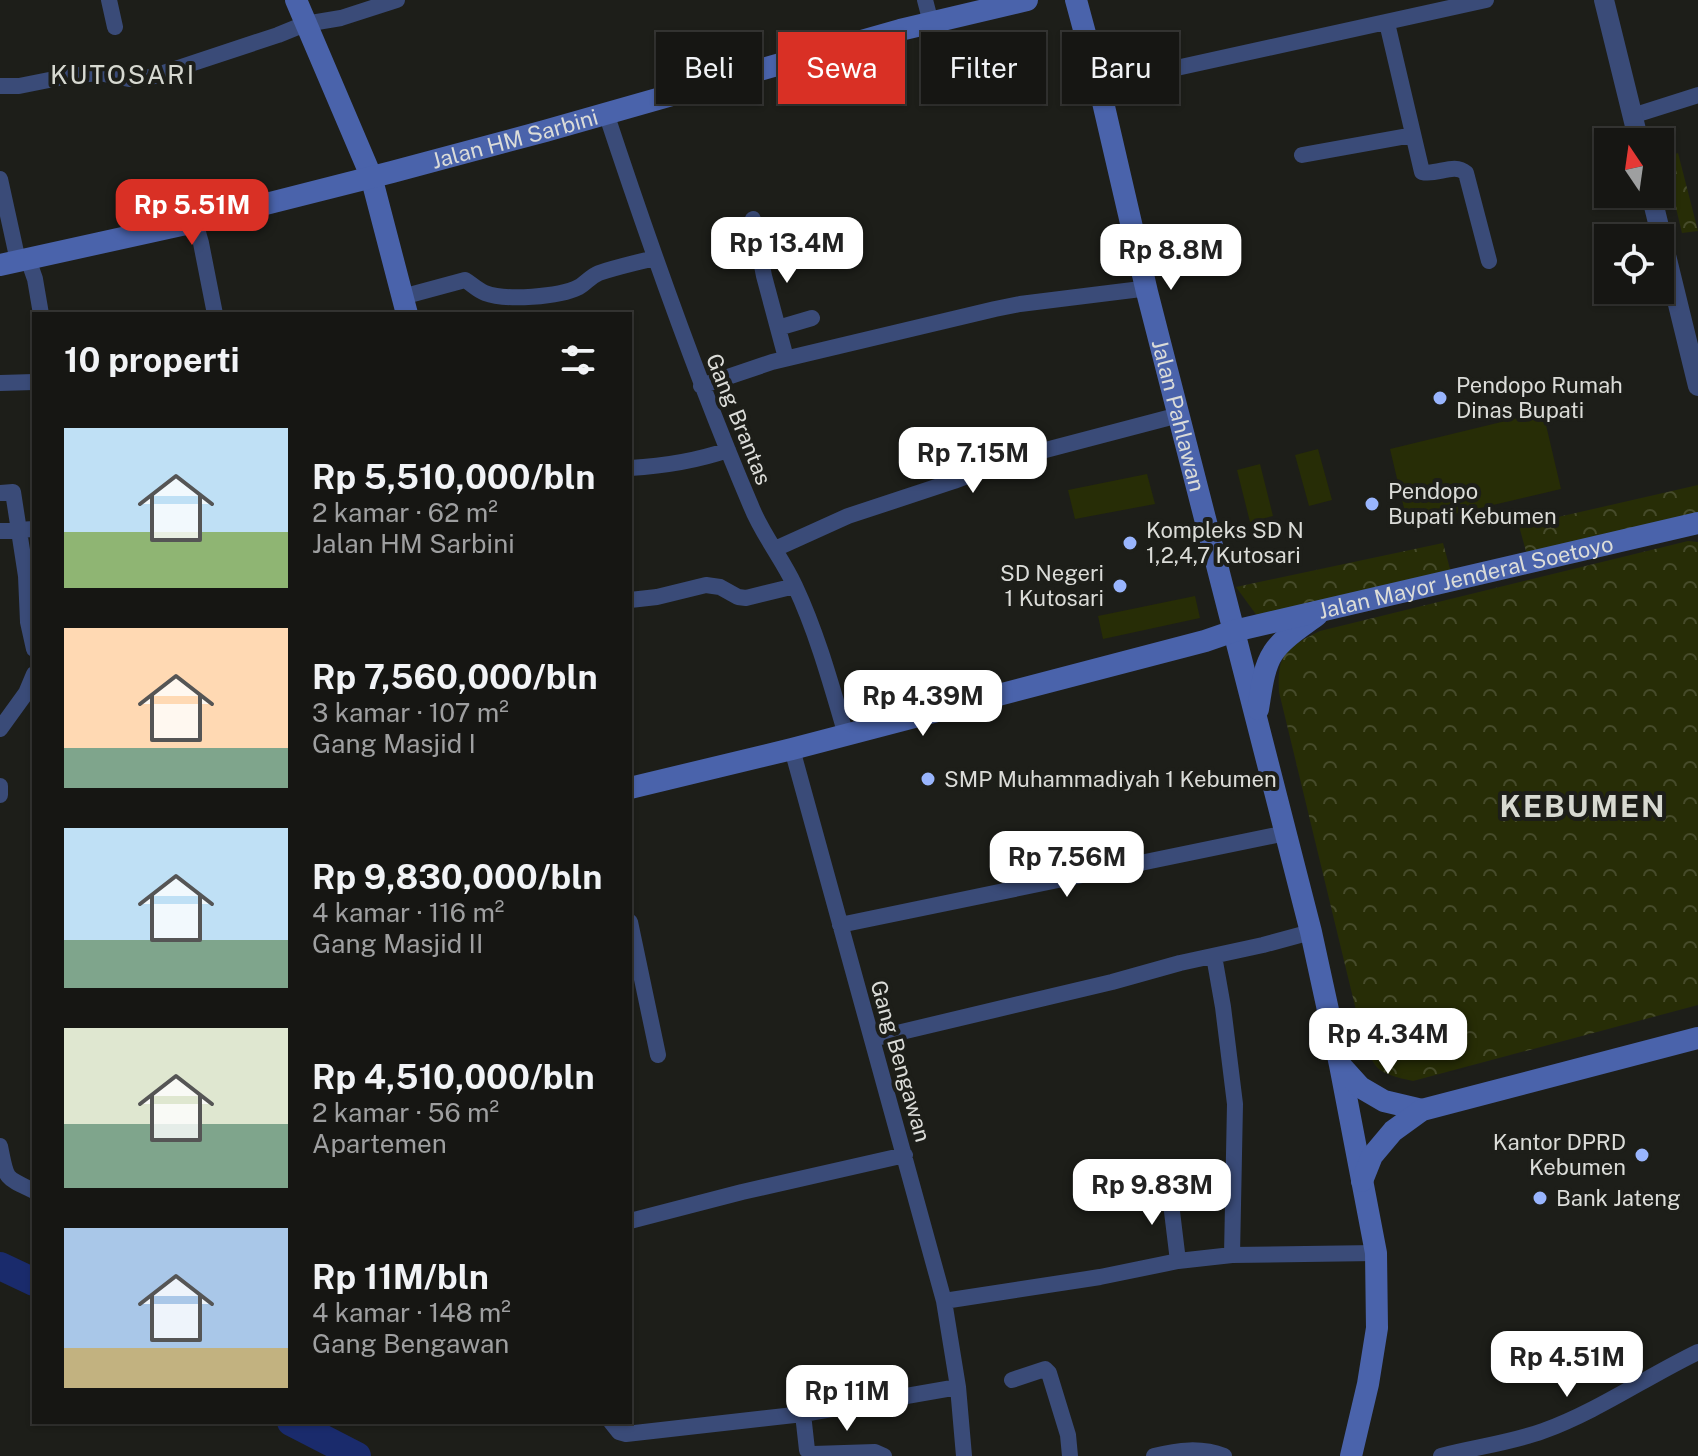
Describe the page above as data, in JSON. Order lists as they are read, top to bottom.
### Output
{
  "streets": {
    "main road": ["Jalan HM Sarbini", "Jalan Pahlawan", "Jalan Mayor Jenderal Soetoyo"],
    "street": ["Gang Brantas", "Gang Bengawan"]
  },
  "crossings": [
    ["Jalan HM Sarbini", "Gang Brantas"],
    ["Jalan Pahlawan", "Jalan Mayor Jenderal Soetoyo"],
    ["Gang Brantas", "Jalan Mayor Jenderal Soetoyo"],
    ["Jalan Mayor Jenderal Soetoyo", "Gang Bengawan"]
  ],
  "districts": ["KUTOSARI", "KEBUMEN"],
  "places": [
    "Pendopo Rumah Dinas Bupati",
    "Pendopo Bupati Kebumen",
    "Kompleks SD N 1,2,4,7 Kutosari",
    "SD Negeri 1 Kutosari",
    "SMP Muhammadiyah 1 Kebumen",
    "Kantor DPRD Kebumen",
    "Bank Jateng"
  ],
  "north": "top",
  "page": {
    "chip": [
      "Beli",
      "Sewa",
      "Filter",
      "Baru"
    ],
    "price": [
      "Rp 5.51M",
      "Rp 13.4M",
      "Rp 8.8M",
      "Rp 7.15M",
      "Rp 4.39M",
      "Rp 7.56M",
      "Rp 4.34M",
      "Rp 9.83M",
      "Rp 4.51M",
      "Rp 11M"
    ],
    "heading": "10 properti",
    "list": [
      {
        "name": "Rp 5,510,000/bln",
        "note": "2 kamar · 62 m² · Jalan HM Sarbini"
      },
      {
        "name": "Rp 7,560,000/bln",
        "note": "3 kamar · 107 m² · Gang Masjid I"
      },
      {
        "name": "Rp 9,830,000/bln",
        "note": "4 kamar · 116 m² · Gang Masjid II"
      },
      {
        "name": "Rp 4,510,000/bln",
        "note": "2 kamar · 56 m² · Apartemen"
      },
      {
        "name": "Rp 11M/bln",
        "note": "4 kamar · 148 m² · Gang Bengawan"
      }
    ]
  }
}
